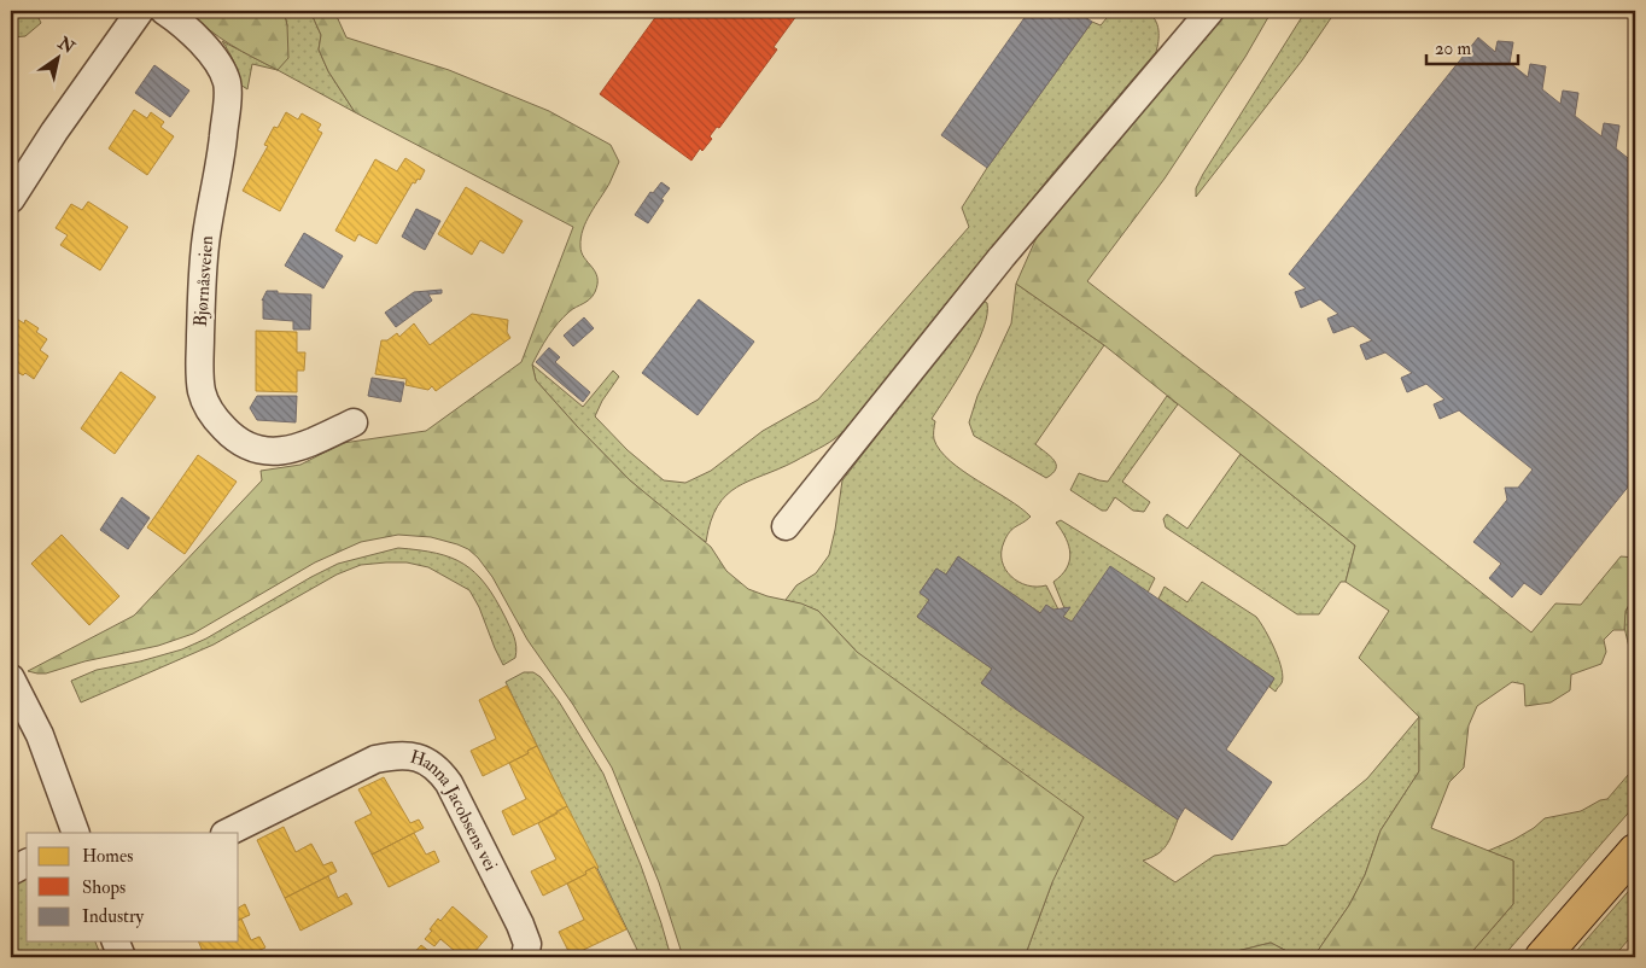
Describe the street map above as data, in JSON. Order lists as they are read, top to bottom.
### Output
{
  "streets": {
    "street": ["Bjørnåsveien", "Hanna Jacobsens vei"]
  },
  "legend": ["Homes", "Shops", "Industry"],
  "scale_bar": "20 m",
  "north": "top right"
}
